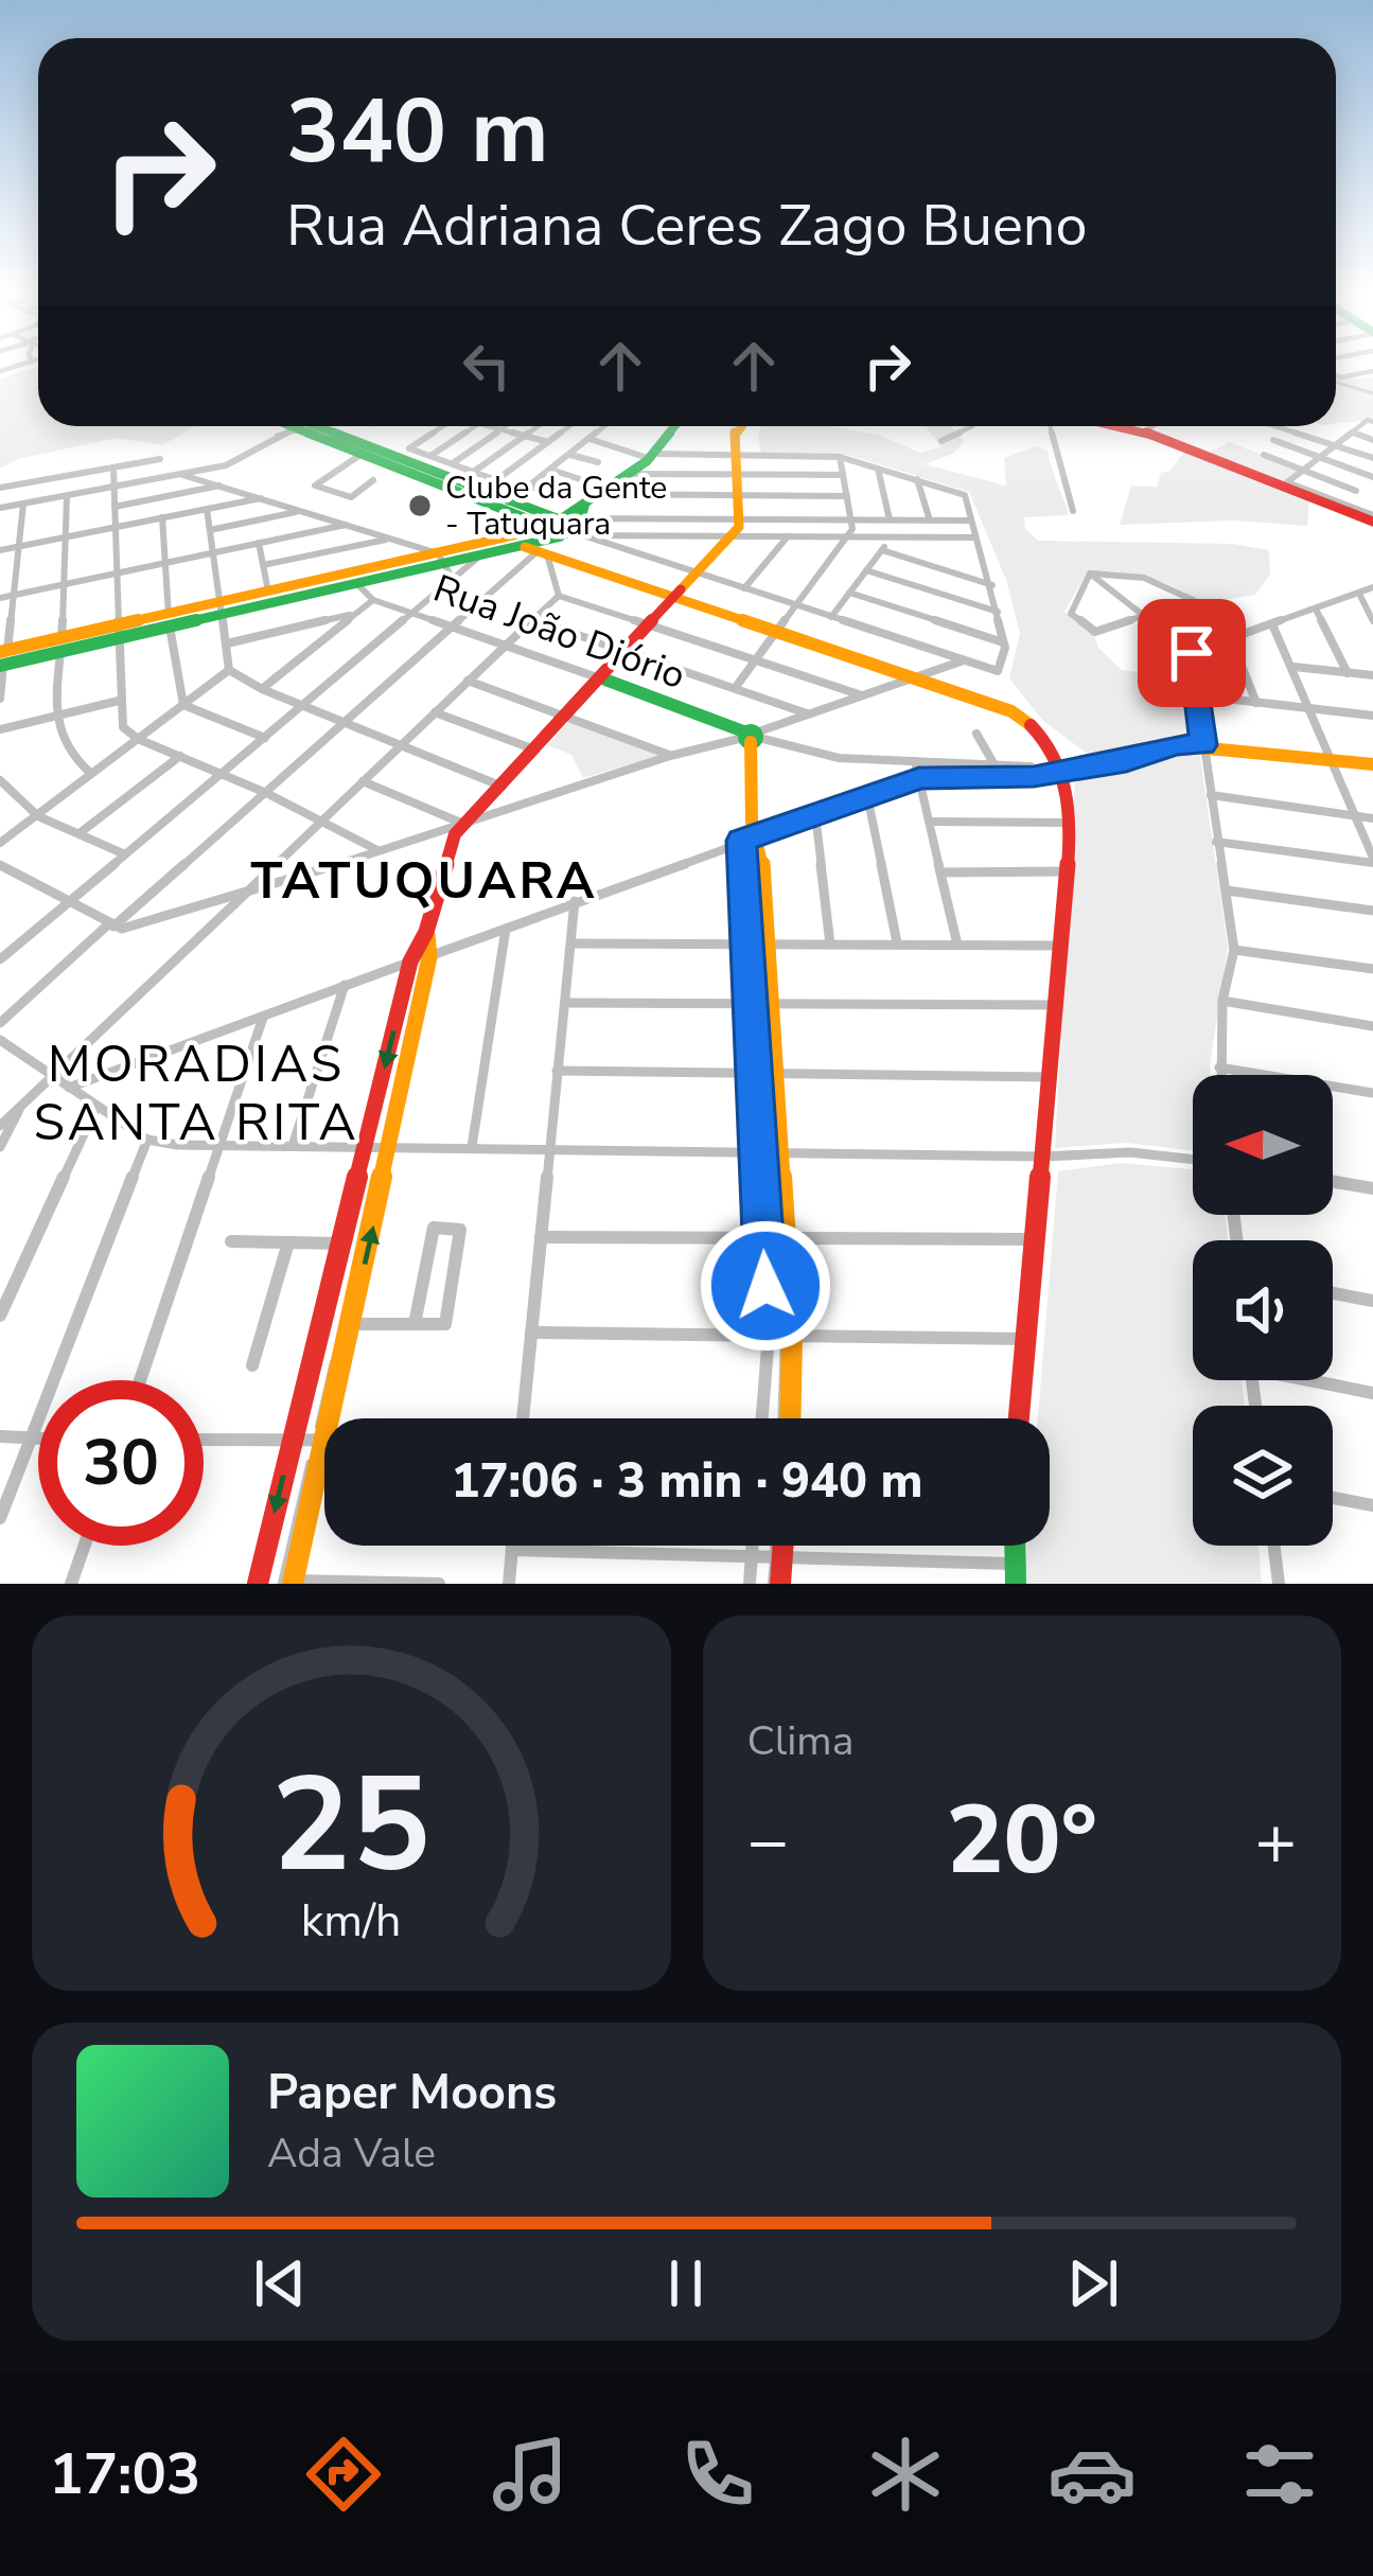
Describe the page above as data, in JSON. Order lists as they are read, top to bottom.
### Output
{
  "streets": {
    "street": ["Rua João Diório"]
  },
  "districts": ["TATUQUARA", "MORADIAS SANTA RITA"],
  "places": ["Clube da Gente - Tatuquara"],
  "north": "left",
  "page": {
    "turn": ["340 m", "Rua Adriana Ceres Zago Bueno"],
    "limit": "30",
    "trip": "17:06 · 3 min · 940 m",
    "tile": "Clima",
    "heat": ["−", "20°", "+"],
    "song": ["Paper Moons", "Ada Vale"],
    "tabs": "17:03",
    "gauge": ["25", "km/h"]
  }
}
